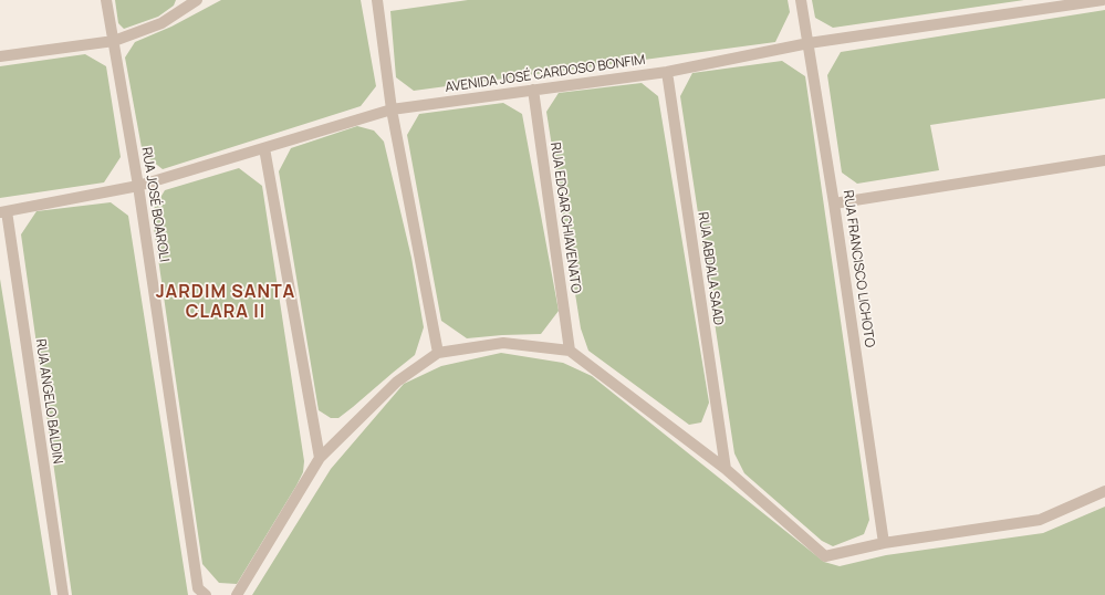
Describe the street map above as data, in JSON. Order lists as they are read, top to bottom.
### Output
{
  "streets": {
    "street": [
      "AVENIDA JOSÉ CARDOSO BONFIM",
      "RUA JOSÉ BOAROLI",
      "RUA EDGAR CHIAVENATO",
      "RUA ABDALA SAAD",
      "RUA FRANCISCO LICHOTO",
      "RUA ANGELO BALDIN"
    ]
  },
  "crossings": [
    ["AVENIDA JOSÉ CARDOSO BONFIM", "RUA JOSÉ BOAROLI"],
    ["AVENIDA JOSÉ CARDOSO BONFIM", "RUA EDGAR CHIAVENATO"],
    ["AVENIDA JOSÉ CARDOSO BONFIM", "RUA ABDALA SAAD"],
    ["AVENIDA JOSÉ CARDOSO BONFIM", "RUA FRANCISCO LICHOTO"],
    ["AVENIDA JOSÉ CARDOSO BONFIM", "RUA ANGELO BALDIN"]
  ],
  "districts": ["JARDIM SANTA CLARA II"]
}
